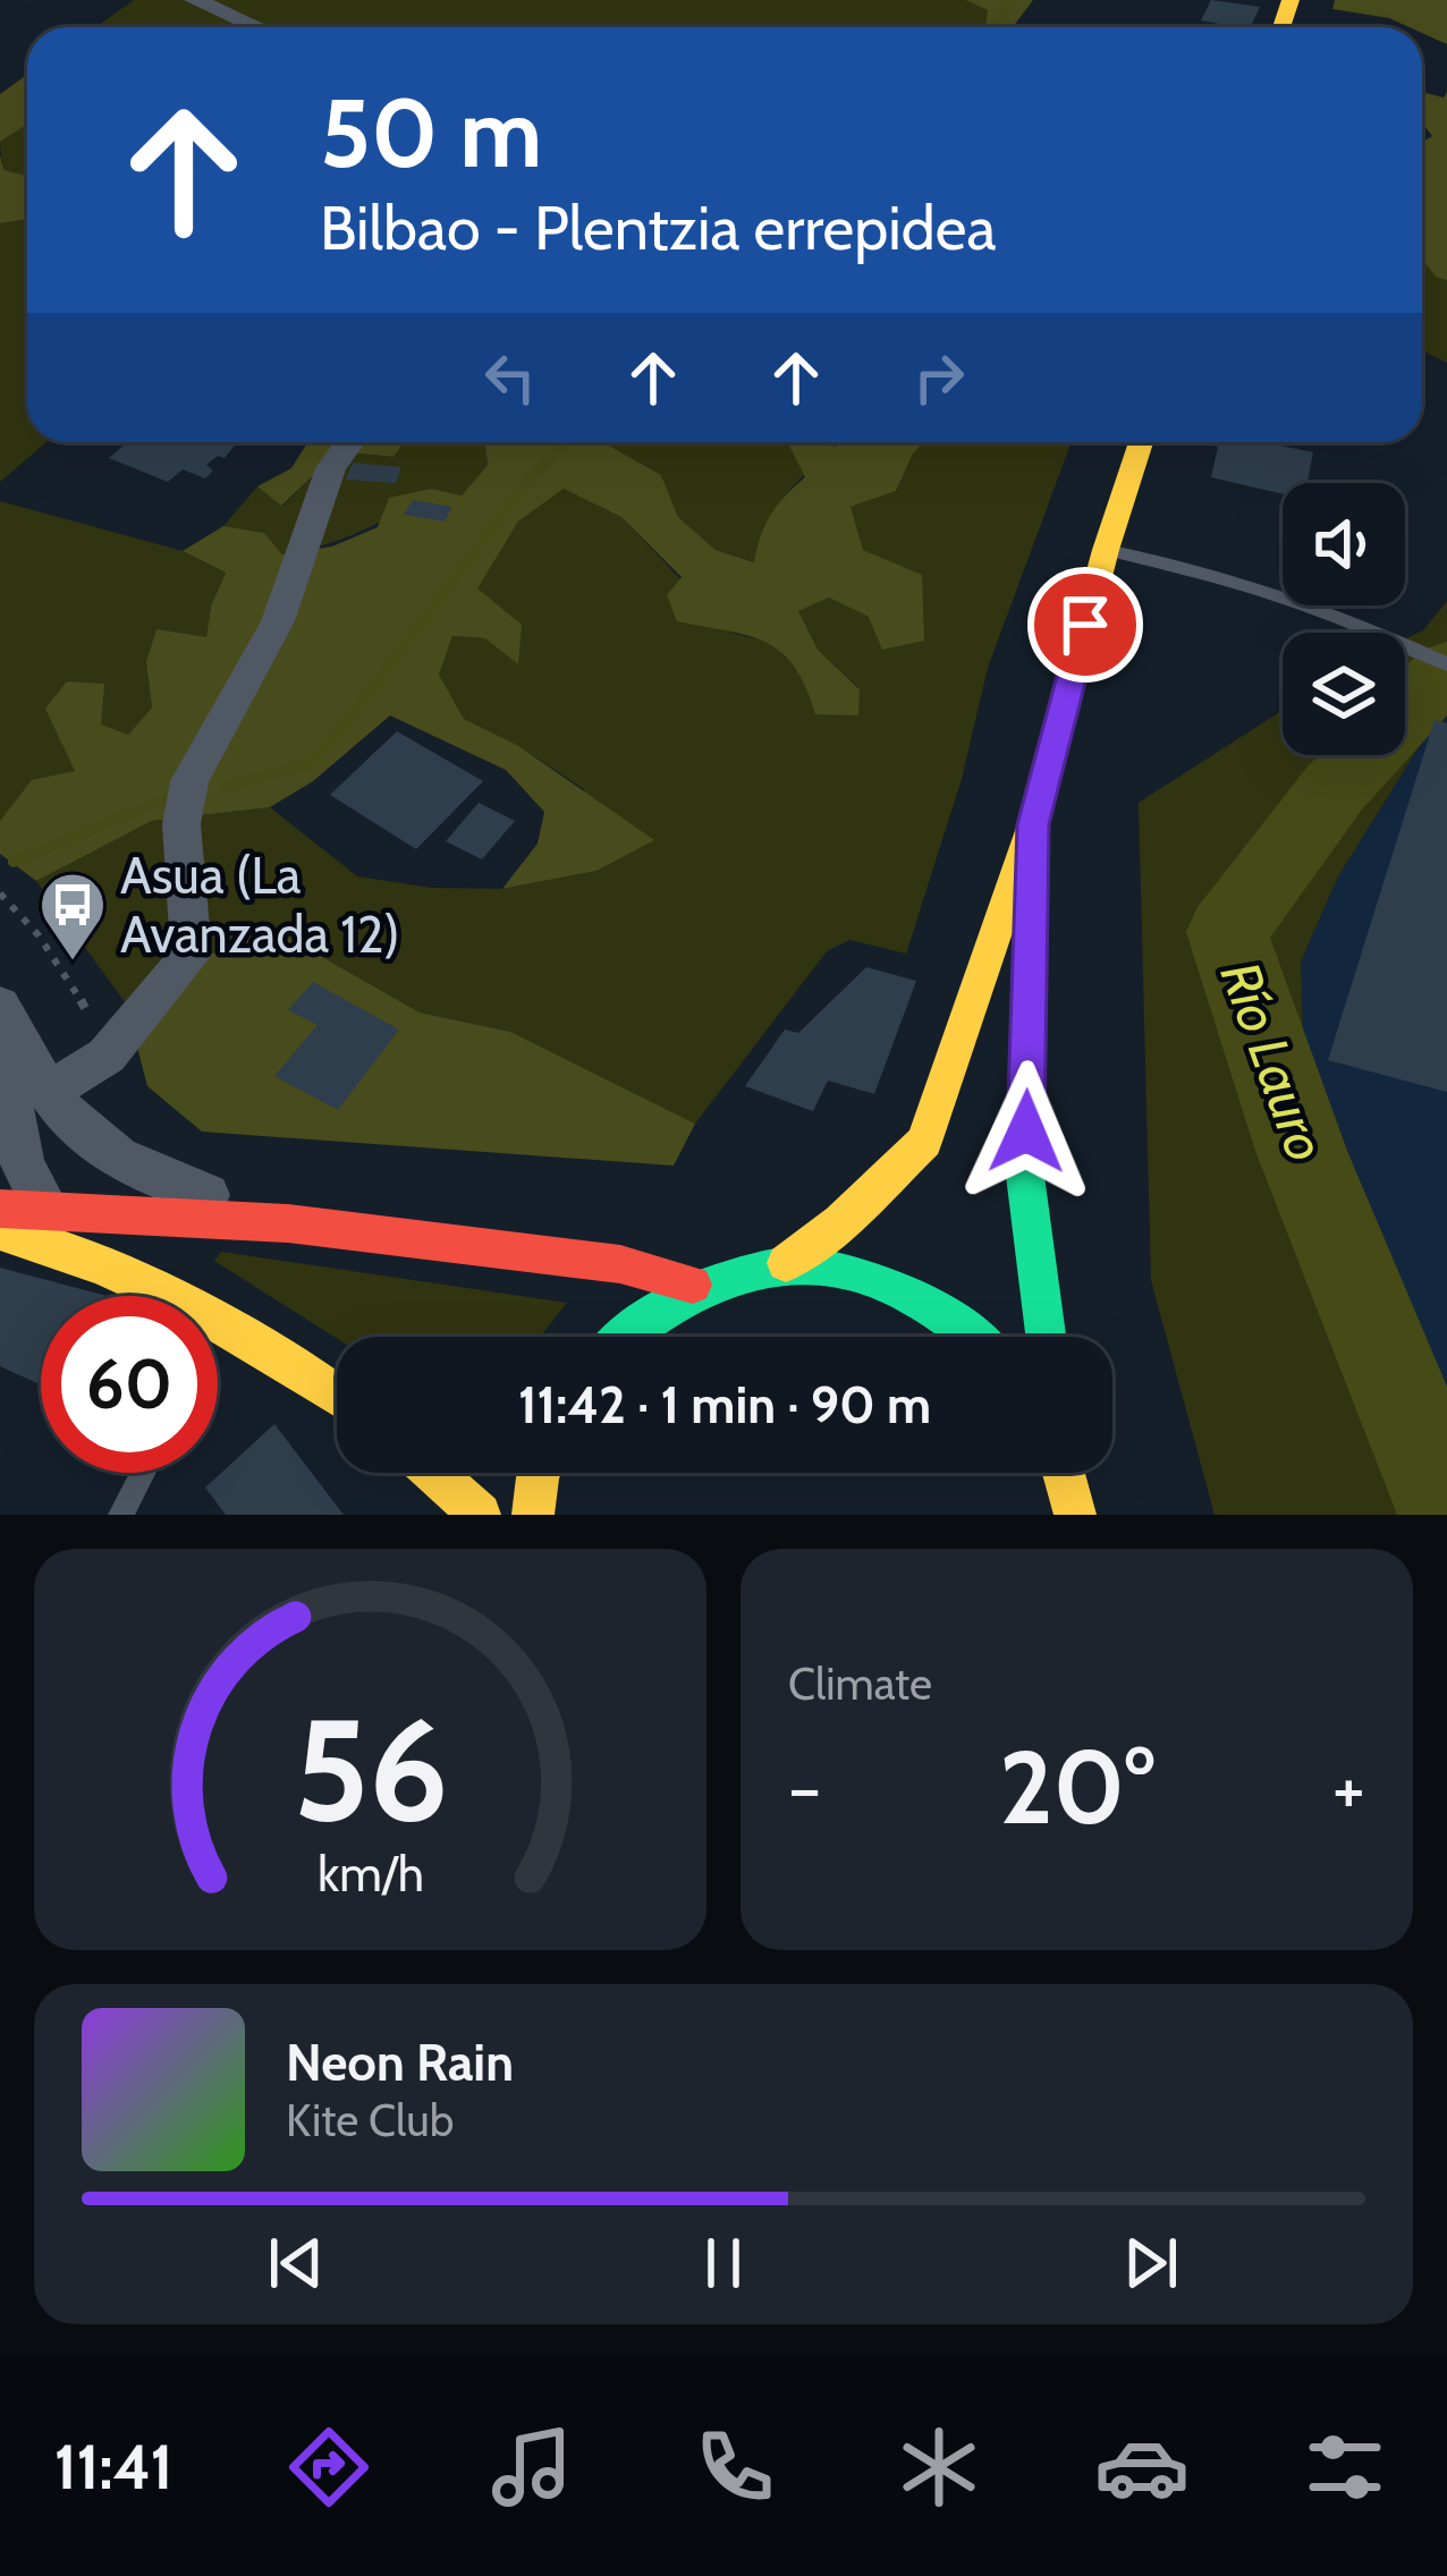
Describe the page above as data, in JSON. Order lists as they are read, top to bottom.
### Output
{
  "water": ["Río Lauro"],
  "places": {
    "bus stop": ["Asua (La Avanzada 12)"]
  },
  "page": {
    "turn": ["50 m", "Bilbao - Plentzia errepidea"],
    "limit": "60",
    "trip": "11:42 · 1 min · 90 m",
    "tile": "Climate",
    "heat": ["−", "20°", "+"],
    "song": ["Neon Rain", "Kite Club"],
    "tabs": "11:41",
    "gauge": ["56", "km/h"]
  }
}
